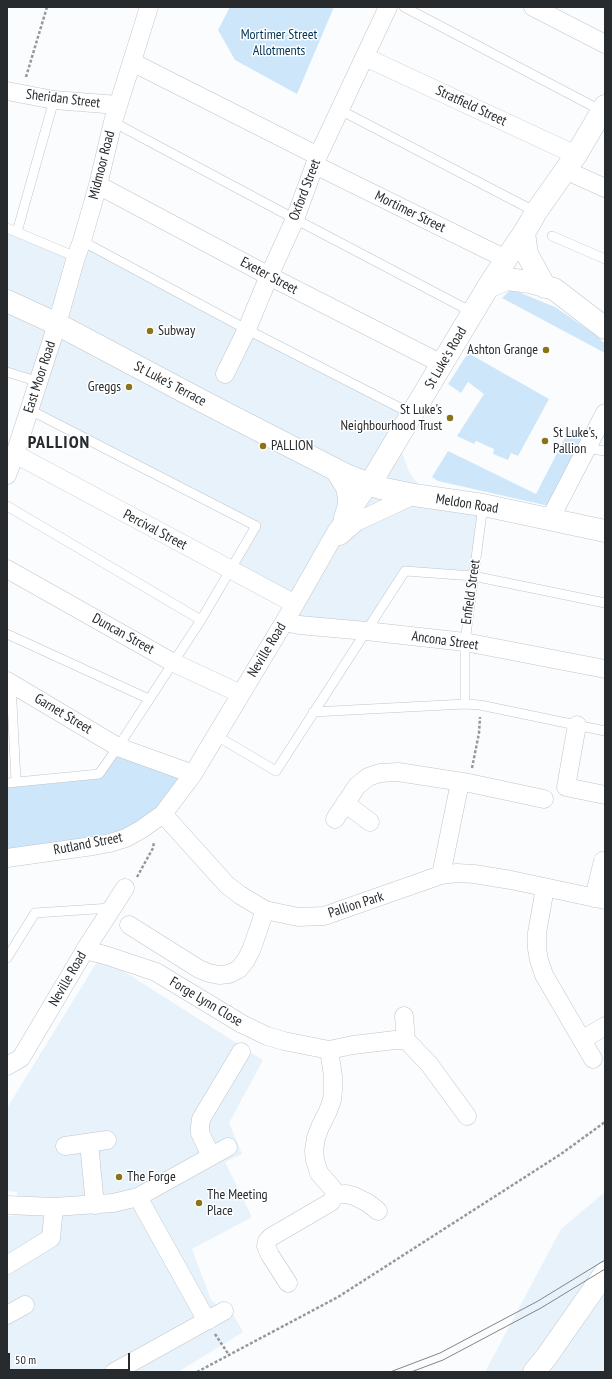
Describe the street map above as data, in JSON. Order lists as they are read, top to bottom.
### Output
{
  "streets": {
    "street": [
      "Sheridan Street",
      "Stratfield Street",
      "Midmoor Road",
      "Oxford Street",
      "Mortimer Street",
      "Exeter Street",
      "St Luke's Road",
      "East Moor Road",
      "St Luke's Terrace",
      "Meldon Road",
      "Percival Street",
      "Duncan Street",
      "Ancona Street",
      "Neville Road",
      "Garnet Street",
      "Rutland Street",
      "Pallion Park",
      "Forge Lynn Close"
    ],
    "lane": ["Enfield Street"]
  },
  "crossings": [
    ["Sheridan Street", "Midmoor Road"],
    ["Stratfield Street", "Oxford Street"],
    ["Stratfield Street", "St Luke's Road"],
    ["Midmoor Road", "Mortimer Street"],
    ["Midmoor Road", "Exeter Street"],
    ["Midmoor Road", "East Moor Road"],
    ["Midmoor Road", "St Luke's Terrace"],
    ["Oxford Street", "Mortimer Street"],
    ["Oxford Street", "Exeter Street"],
    ["Mortimer Street", "St Luke's Road"],
    ["Exeter Street", "St Luke's Road"],
    ["St Luke's Road", "Meldon Road"],
    ["St Luke's Road", "Neville Road"],
    ["East Moor Road", "St Luke's Terrace"],
    ["East Moor Road", "Percival Street"],
    ["St Luke's Terrace", "Meldon Road"],
    ["Meldon Road", "Enfield Street"],
    ["Meldon Road", "Neville Road"],
    ["Percival Street", "Neville Road"],
    ["Enfield Street", "Ancona Street"],
    ["Duncan Street", "Neville Road"],
    ["Ancona Street", "Neville Road"],
    ["Neville Road", "Garnet Street"],
    ["Neville Road", "Rutland Street"],
    ["Neville Road", "Pallion Park"],
    ["Neville Road", "Forge Lynn Close"],
    ["Rutland Street", "Pallion Park"]
  ],
  "districts": ["PALLION"],
  "parks": ["Mortimer Street Allotments"],
  "places": [
    "Subway",
    "Ashton Grange",
    "Greggs",
    "St Luke's Neighbourhood Trust",
    "St Luke's, Pallion",
    "PALLION",
    "The Forge",
    "The Meeting Place"
  ],
  "scale_bar": "50 m"
}
